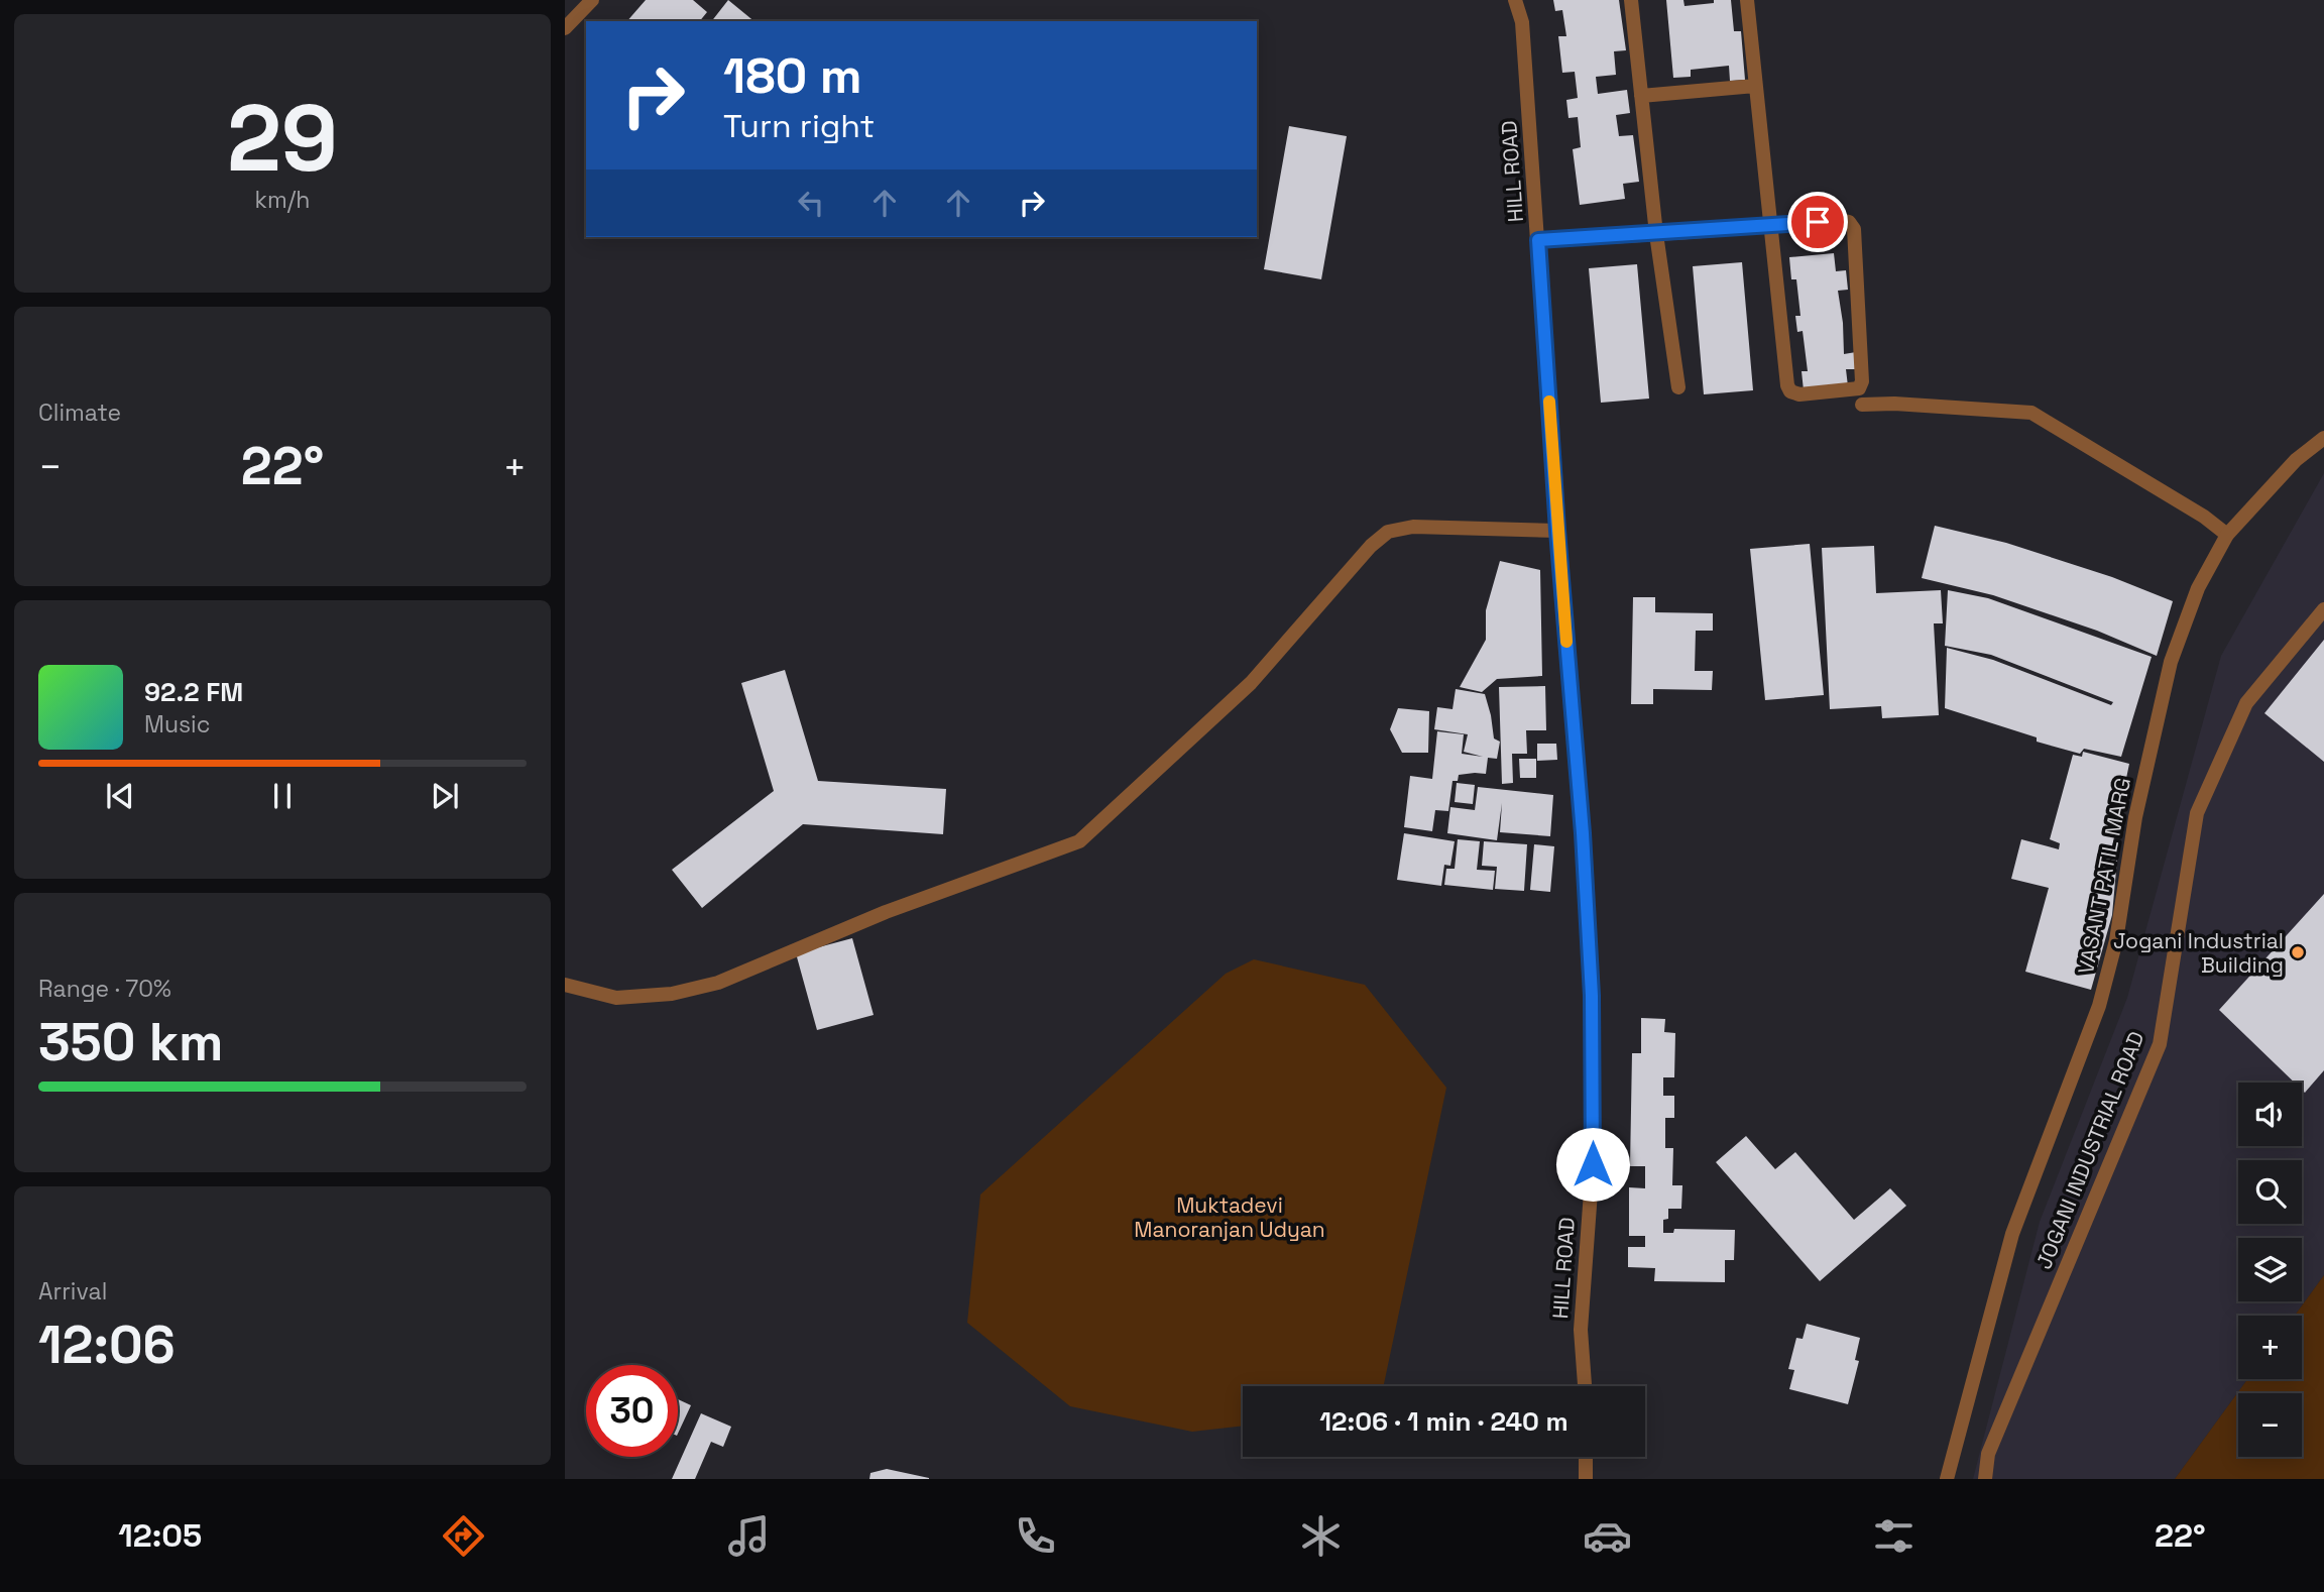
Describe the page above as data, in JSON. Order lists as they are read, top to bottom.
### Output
{
  "streets": {
    "street": ["HILL ROAD", "VASANT PATIL MARG", "JOGANI INDUSTRIAL ROAD"]
  },
  "parks": ["Muktadevi Manoranjan Udyan"],
  "places": ["Jogani Industrial Building"],
  "page": {
    "tile": [
      ["29", "km/h"],
      "Climate",
      ["Range · 70%", "350 km"],
      ["Arrival", "12:06"]
    ],
    "turn": ["180 m", "Turn right"],
    "heat": ["−", "22°", "+"],
    "song": ["92.2 FM", "Music"],
    "map_buttons": ["+", "−"],
    "limit": "30",
    "trip": "12:06 · 1 min · 240 m",
    "tabs": ["12:05", "22°"]
  }
}
